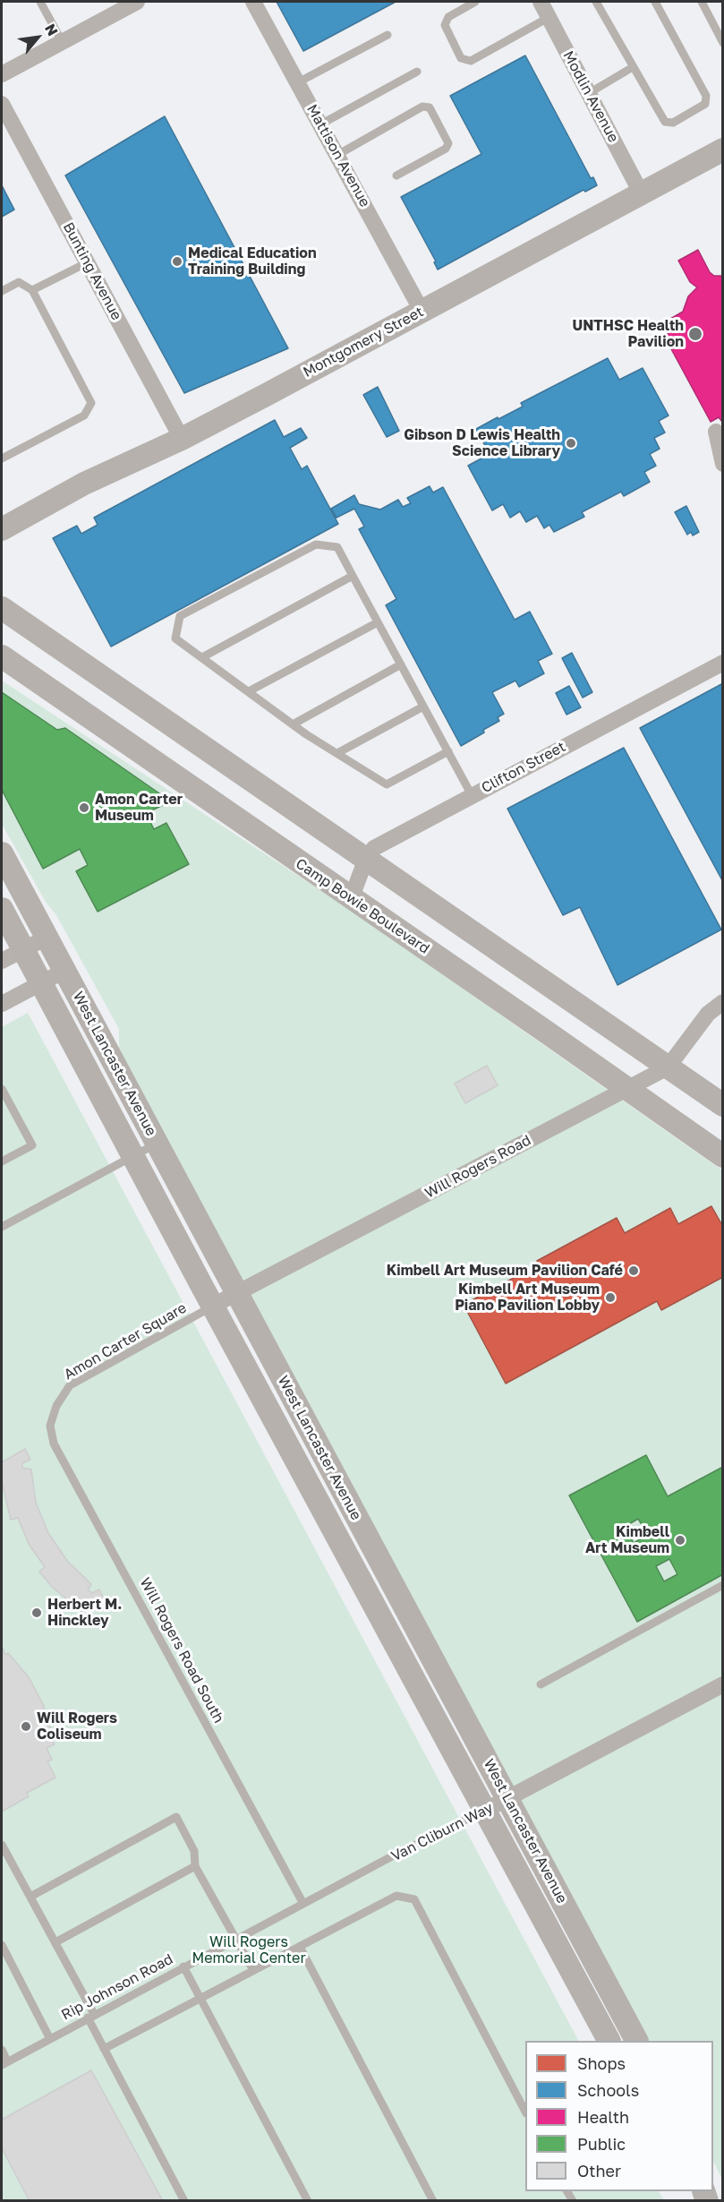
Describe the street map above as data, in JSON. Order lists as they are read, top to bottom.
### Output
{
  "streets": {
    "main road": ["Montgomery Street", "Camp Bowie Boulevard", "West Lancaster Avenue"],
    "street": [
      "Modlin Avenue",
      "Mattison Avenue",
      "Bunting Avenue",
      "Clifton Street",
      "Will Rogers Road",
      "Van Cliburn Way"
    ],
    "lane": ["Amon Carter Square", "Will Rogers Road South", "Rip Johnson Road"]
  },
  "crossings": [
    ["Modlin Avenue", "Montgomery Street"],
    ["Mattison Avenue", "Montgomery Street"],
    ["Bunting Avenue", "Montgomery Street"],
    ["Clifton Street", "Camp Bowie Boulevard"],
    ["Camp Bowie Boulevard", "Will Rogers Road"],
    ["West Lancaster Avenue", "Will Rogers Road"],
    ["West Lancaster Avenue", "Amon Carter Square"],
    ["West Lancaster Avenue", "Van Cliburn Way"],
    ["Will Rogers Road", "Amon Carter Square"],
    ["Amon Carter Square", "Will Rogers Road South"],
    ["Will Rogers Road South", "Van Cliburn Way"],
    ["Will Rogers Road South", "Rip Johnson Road"],
    ["Van Cliburn Way", "Rip Johnson Road"]
  ],
  "parks": ["Will Rogers Memorial Center"],
  "places": [
    "Medical Education Training Building",
    "UNTHSC Health Pavilion",
    "Gibson D Lewis Health Science Library",
    "Amon Carter Museum",
    "Kimbell Art Museum Pavilion Café",
    "Kimbell Art Museum Piano Pavilion Lobby",
    "Kimbell Art Museum",
    "Herbert M. Hinckley",
    "Will Rogers Coliseum"
  ],
  "legend": [
    "Shops",
    "Schools",
    "Health",
    "Public",
    "Other"
  ],
  "north": "top right"
}
